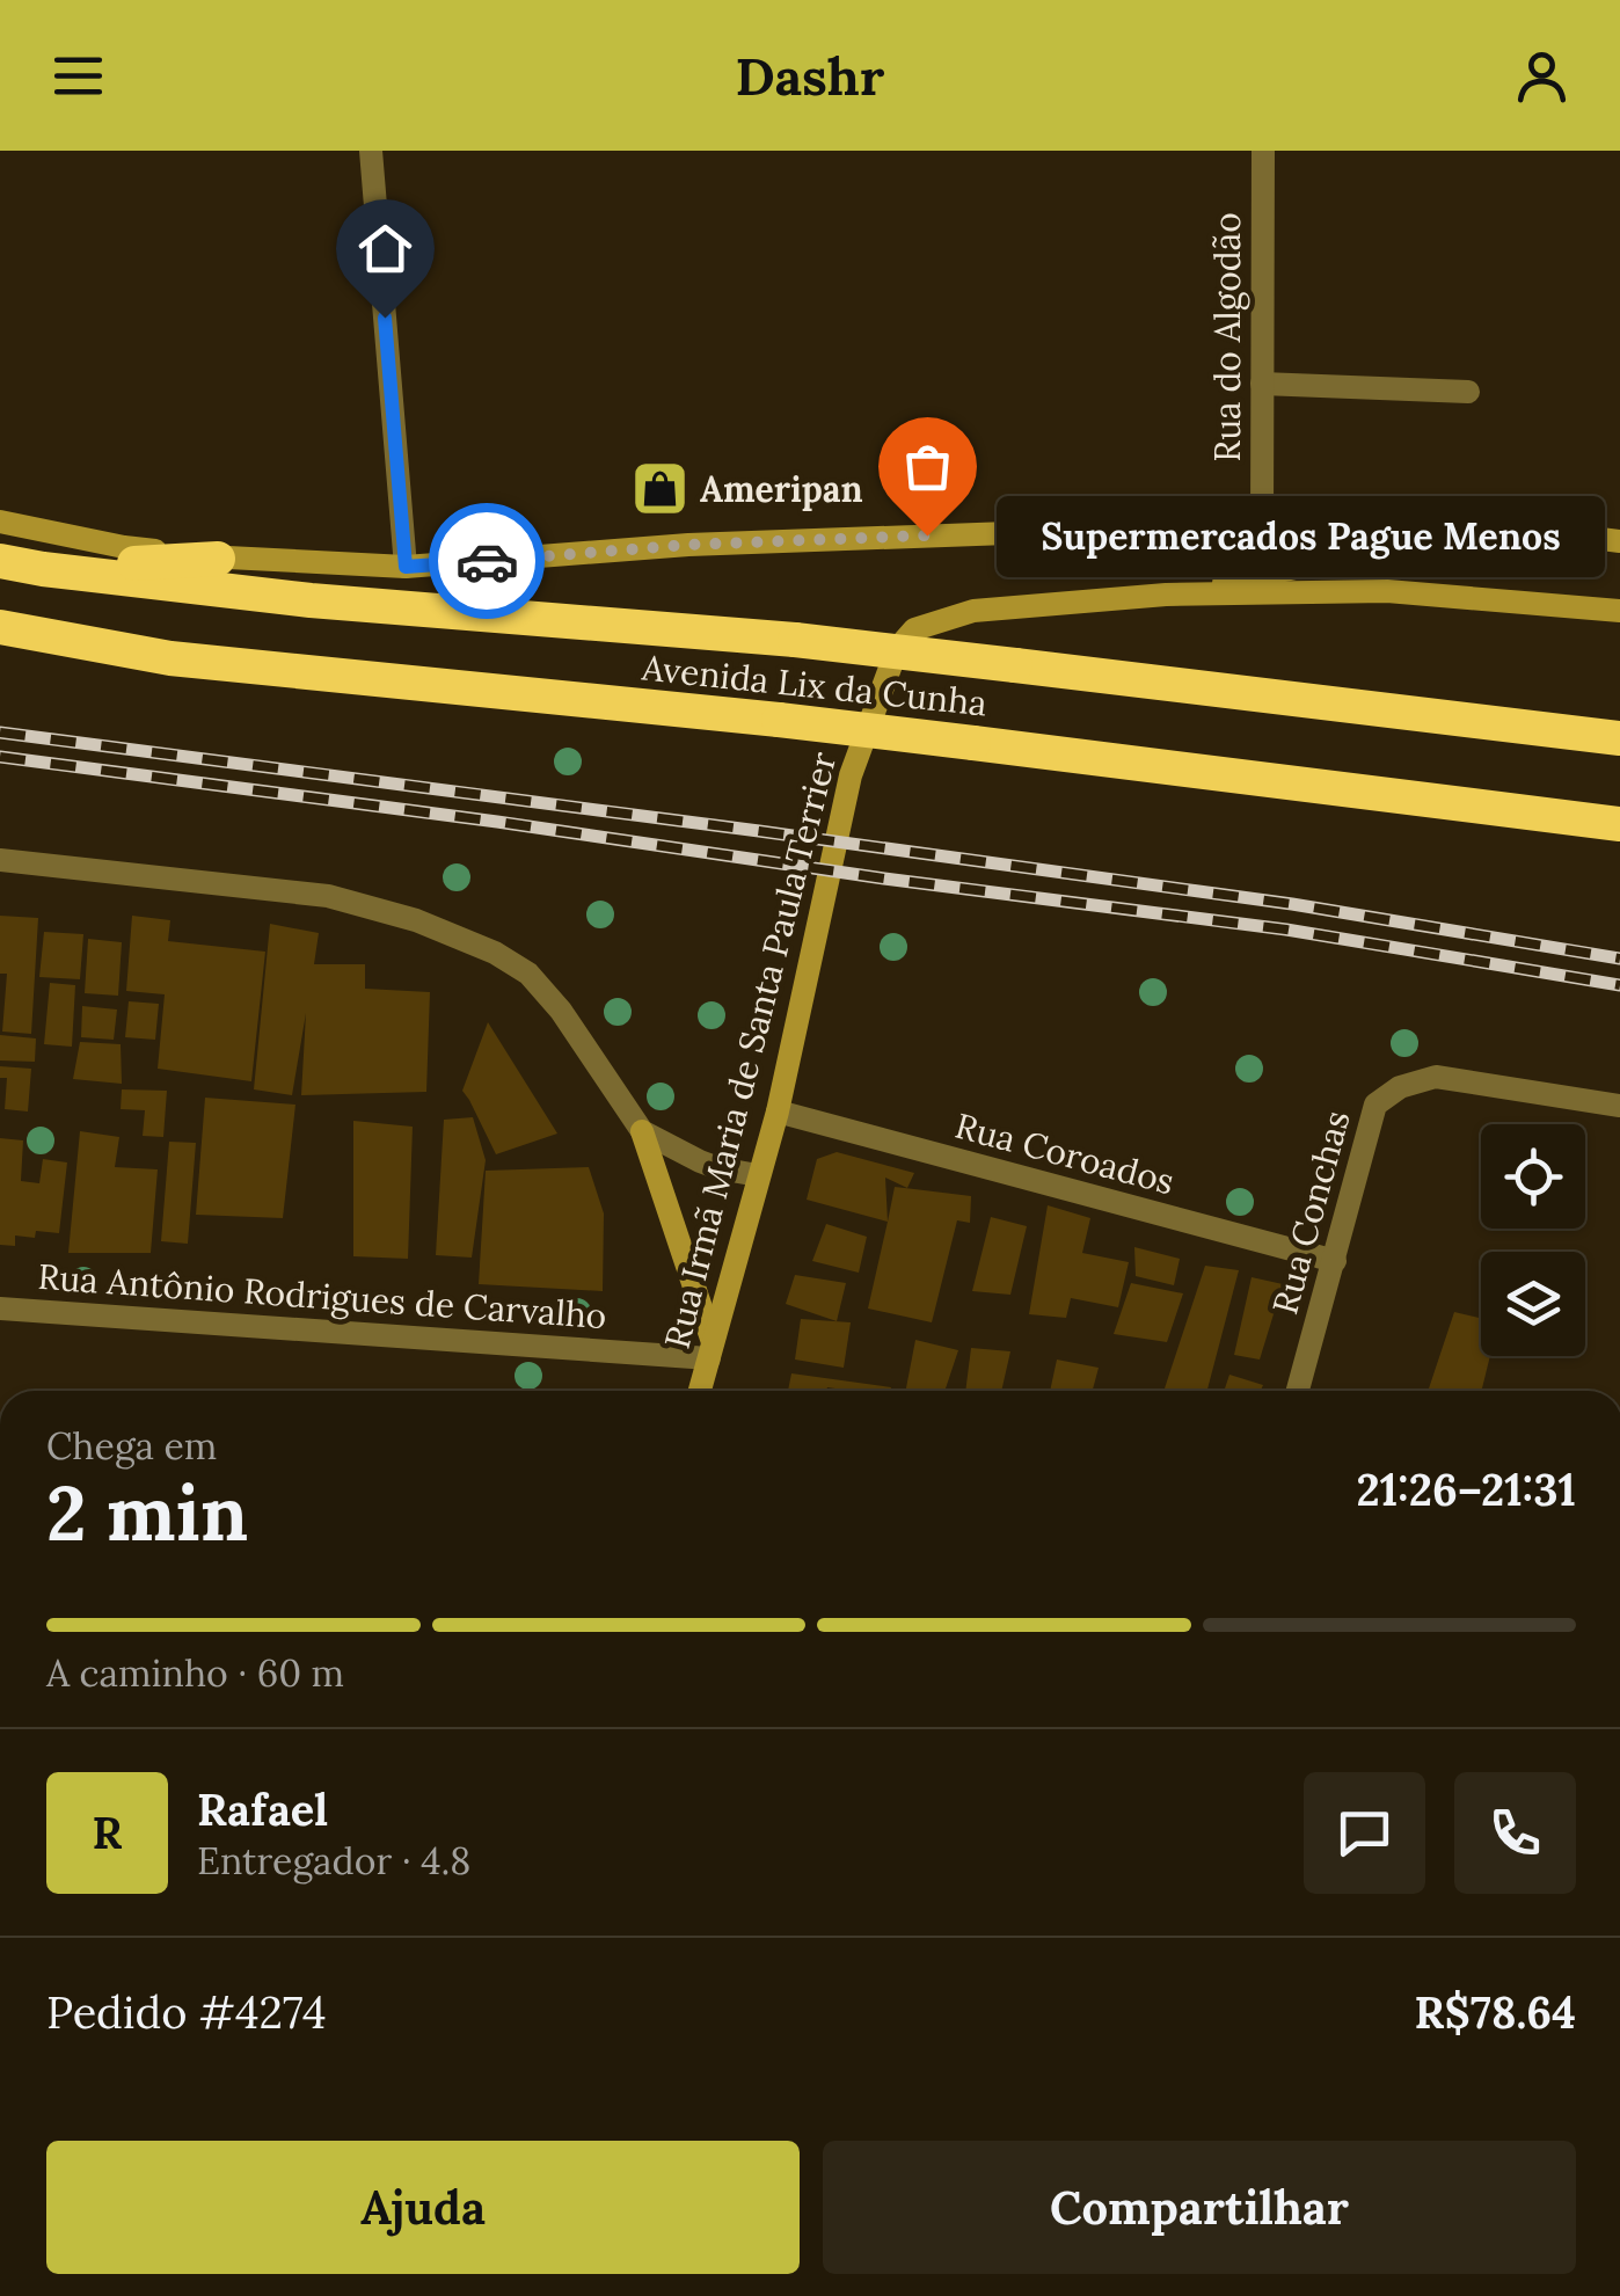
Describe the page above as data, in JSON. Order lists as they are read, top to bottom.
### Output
{
  "streets": {
    "highway": ["Avenida Lix da Cunha"],
    "main road": ["Rua Irmã Maria de Santa Paula Terrier"],
    "street": [
      "Rua do Algodão",
      "Rua Coroados",
      "Rua Conchas",
      "Rua Antônio Rodrigues de Carvalho"
    ]
  },
  "crossings": [
    ["Rua Irmã Maria de Santa Paula Terrier", "Rua Coroados"],
    ["Rua Irmã Maria de Santa Paula Terrier", "Rua Antônio Rodrigues de Carvalho"],
    ["Rua Coroados", "Rua Conchas"]
  ],
  "places": {
    "shop": ["Ameripan"],
    "other": ["Supermercados Pague Menos"]
  },
  "page": {
    "header": "Dashr",
    "bubble": "Supermercados Pague Menos",
    "heading": ["2 min", "Chega em", "21:26–21:31"],
    "panel": [
      "Rafael",
      "Entregador · 4.8",
      "Pedido #4274",
      "R$78.64"
    ],
    "bar": "A caminho · 60 m",
    "round": "R",
    "buttons": ["Ajuda", "Compartilhar"]
  }
}
